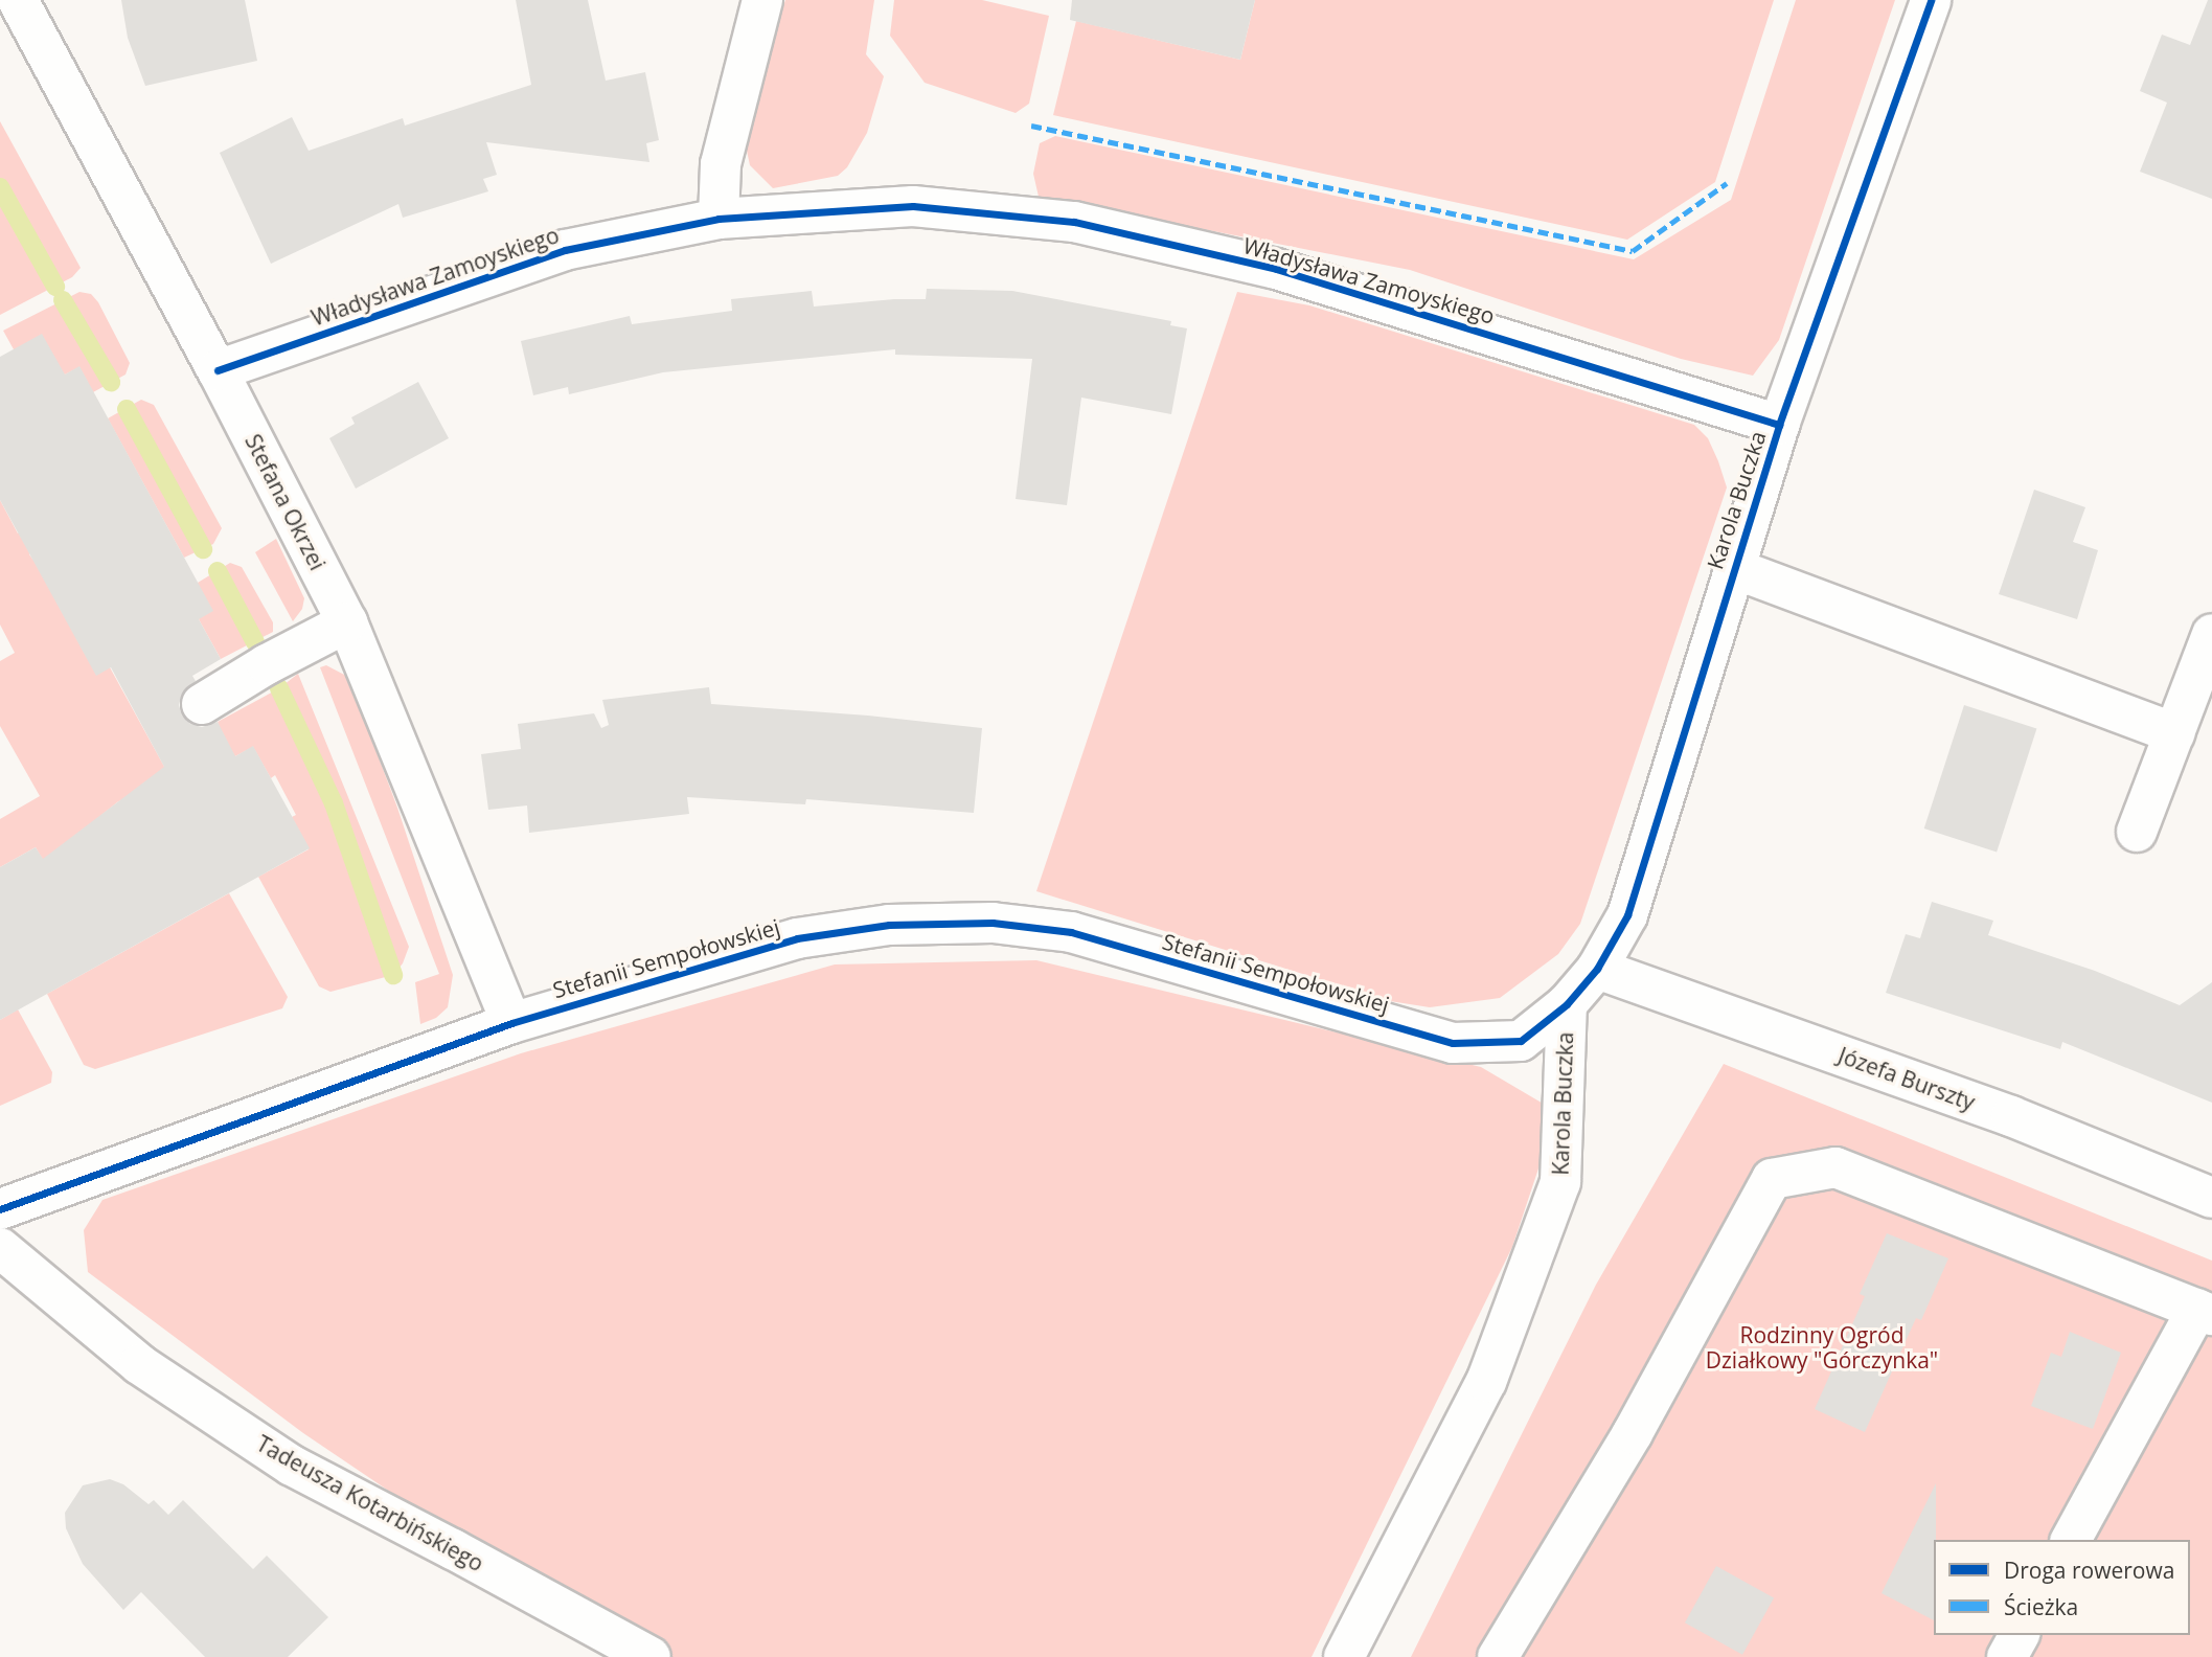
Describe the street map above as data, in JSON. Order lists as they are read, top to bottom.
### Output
{
  "streets": {
    "street": [
      "Władysława Zamoyskiego",
      "Karola Buczka",
      "Stefana Okrzei",
      "Stefanii Sempołowskiej",
      "Józefa Burszty",
      "Tadeusza Kotarbińskiego"
    ]
  },
  "crossings": [
    ["Władysława Zamoyskiego", "Karola Buczka"],
    ["Władysława Zamoyskiego", "Stefana Okrzei"],
    ["Karola Buczka", "Stefanii Sempołowskiej"],
    ["Karola Buczka", "Józefa Burszty"],
    ["Stefana Okrzei", "Stefanii Sempołowskiej"]
  ],
  "parks": ["Rodzinny Ogród Działkowy \"Górczynka\""],
  "legend": ["Droga rowerowa", "Ścieżka"]
}
